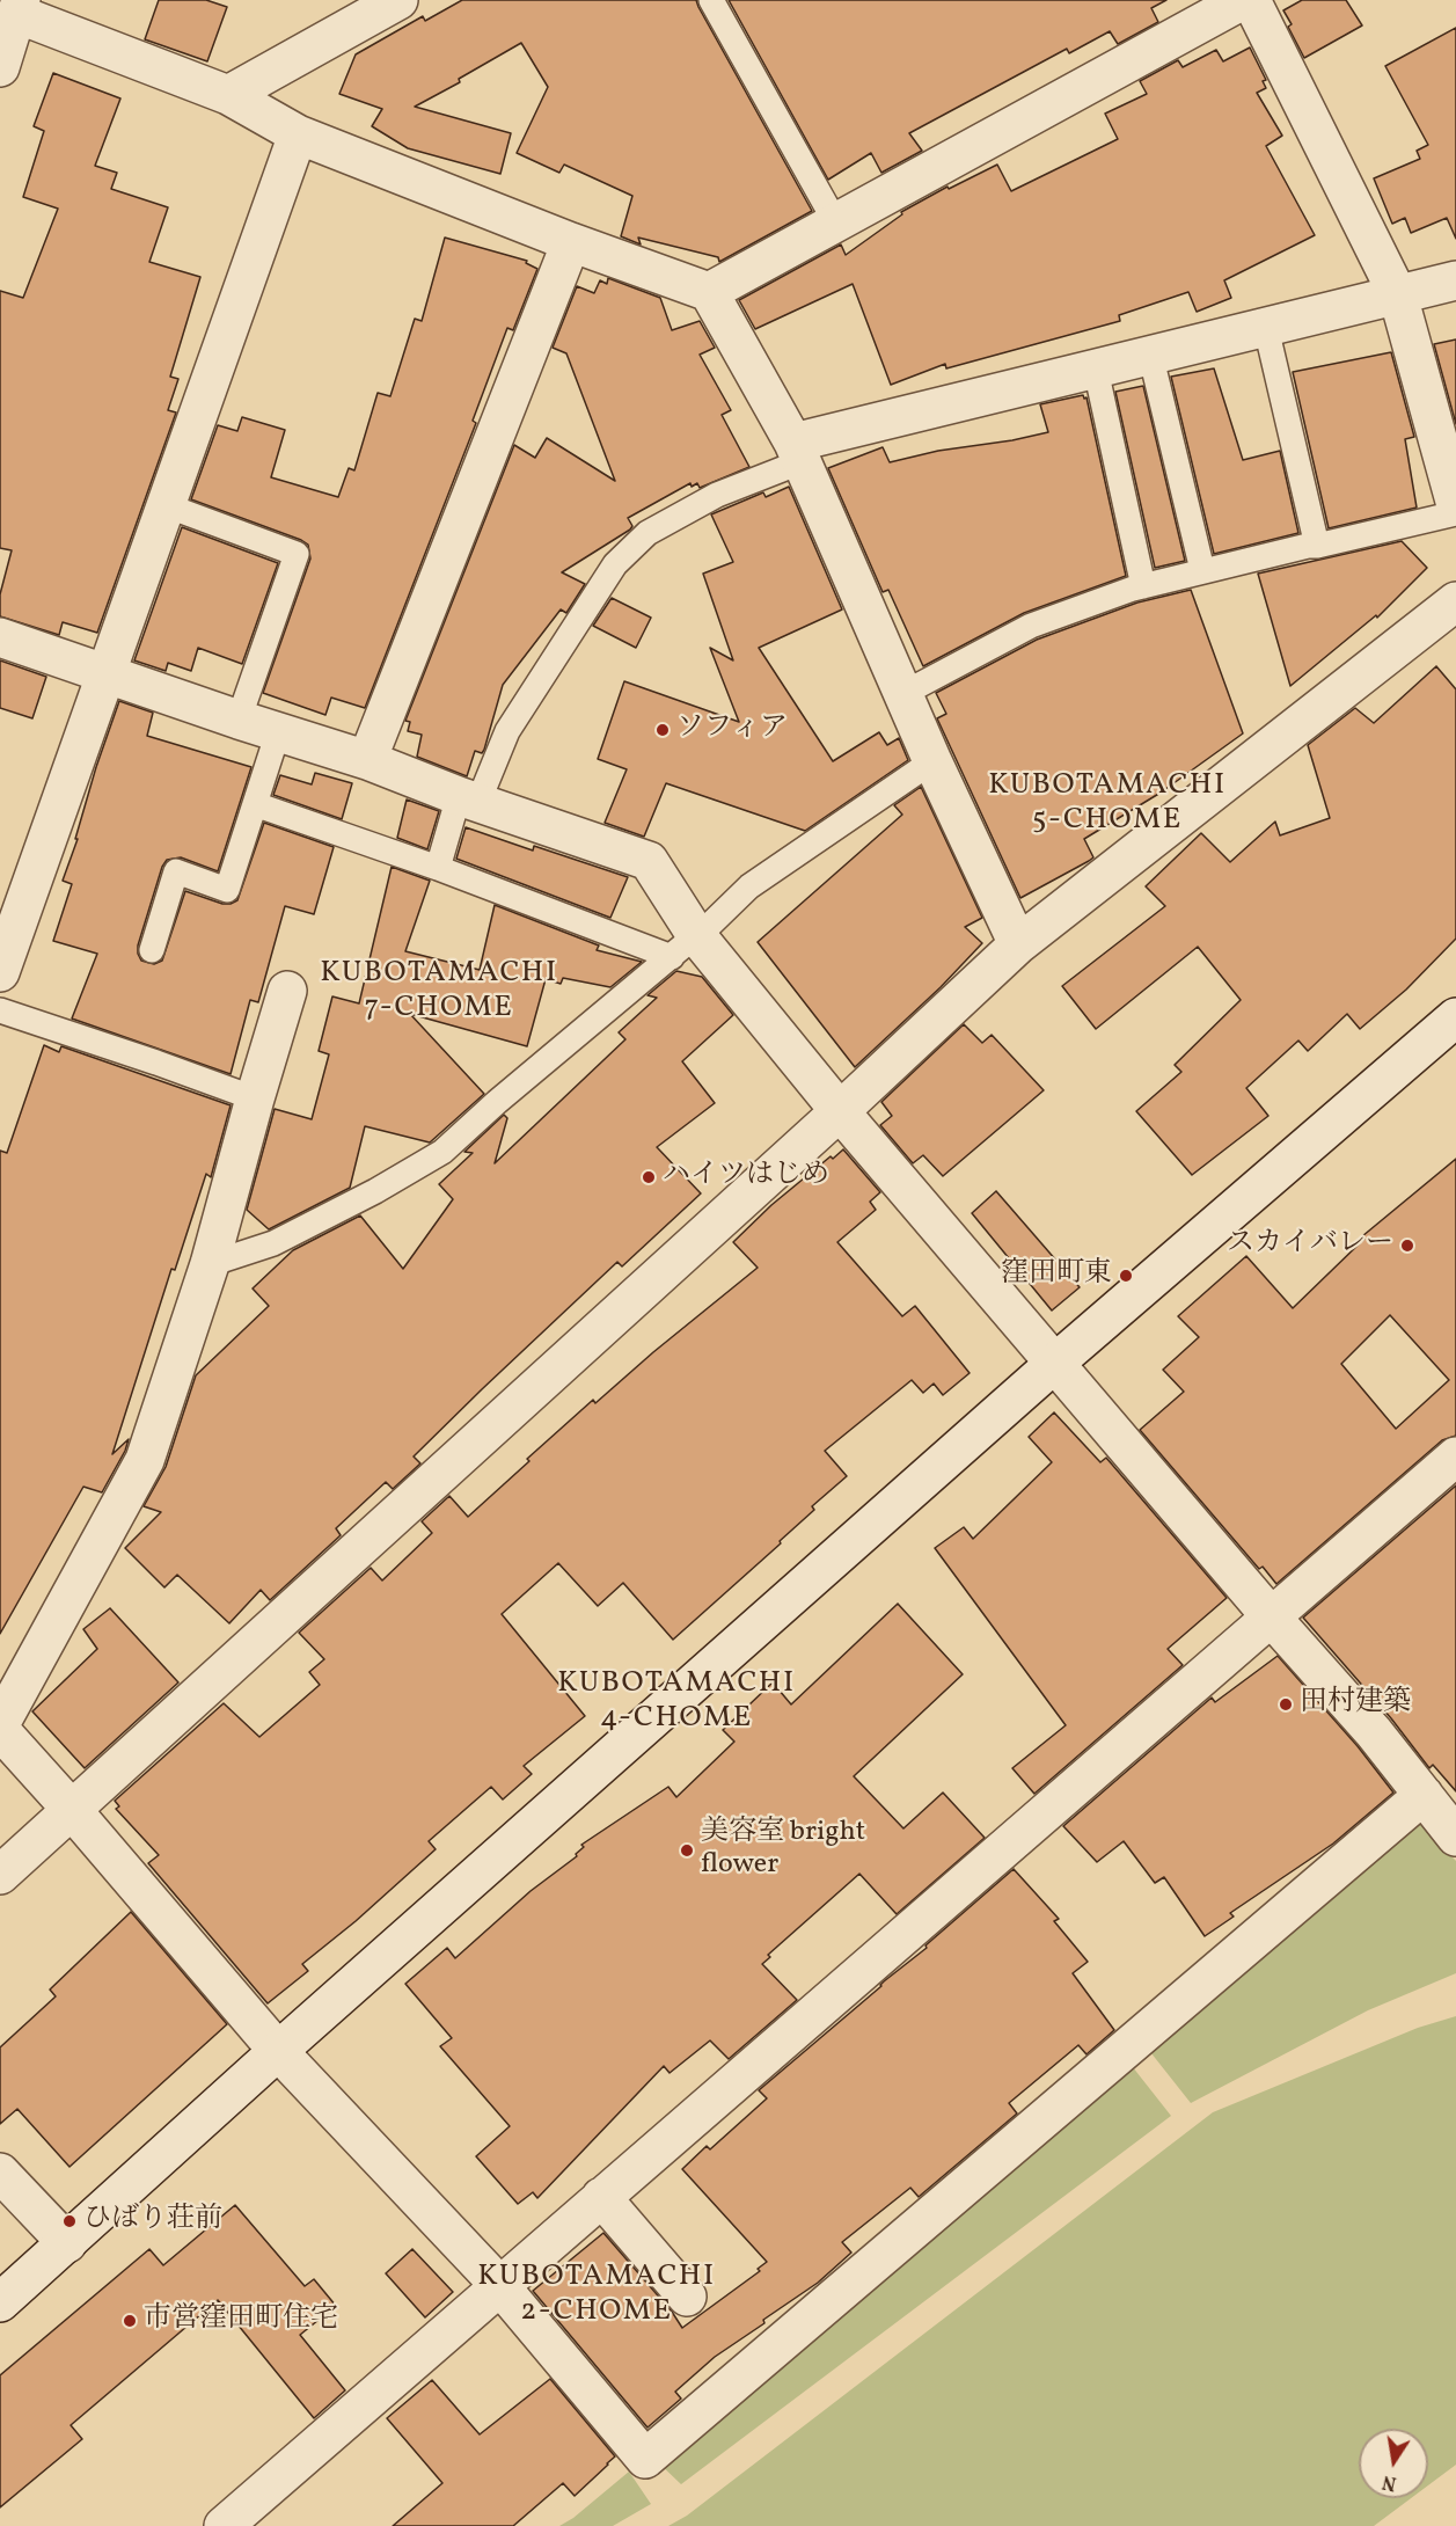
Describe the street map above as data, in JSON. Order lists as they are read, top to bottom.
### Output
{
  "districts": [
    "KUBOTAMACHI 5-CHOME",
    "KUBOTAMACHI 7-CHOME",
    "KUBOTAMACHI 4-CHOME",
    "KUBOTAMACHI 2-CHOME"
  ],
  "places": [
    "ソフィア",
    "ハイツはじめ",
    "スカイバレー",
    "窪田町東",
    "田村建築",
    "美容室 bright flower",
    "ひばり荘前",
    "市営窪田町住宅"
  ],
  "north": "bottom"
}
